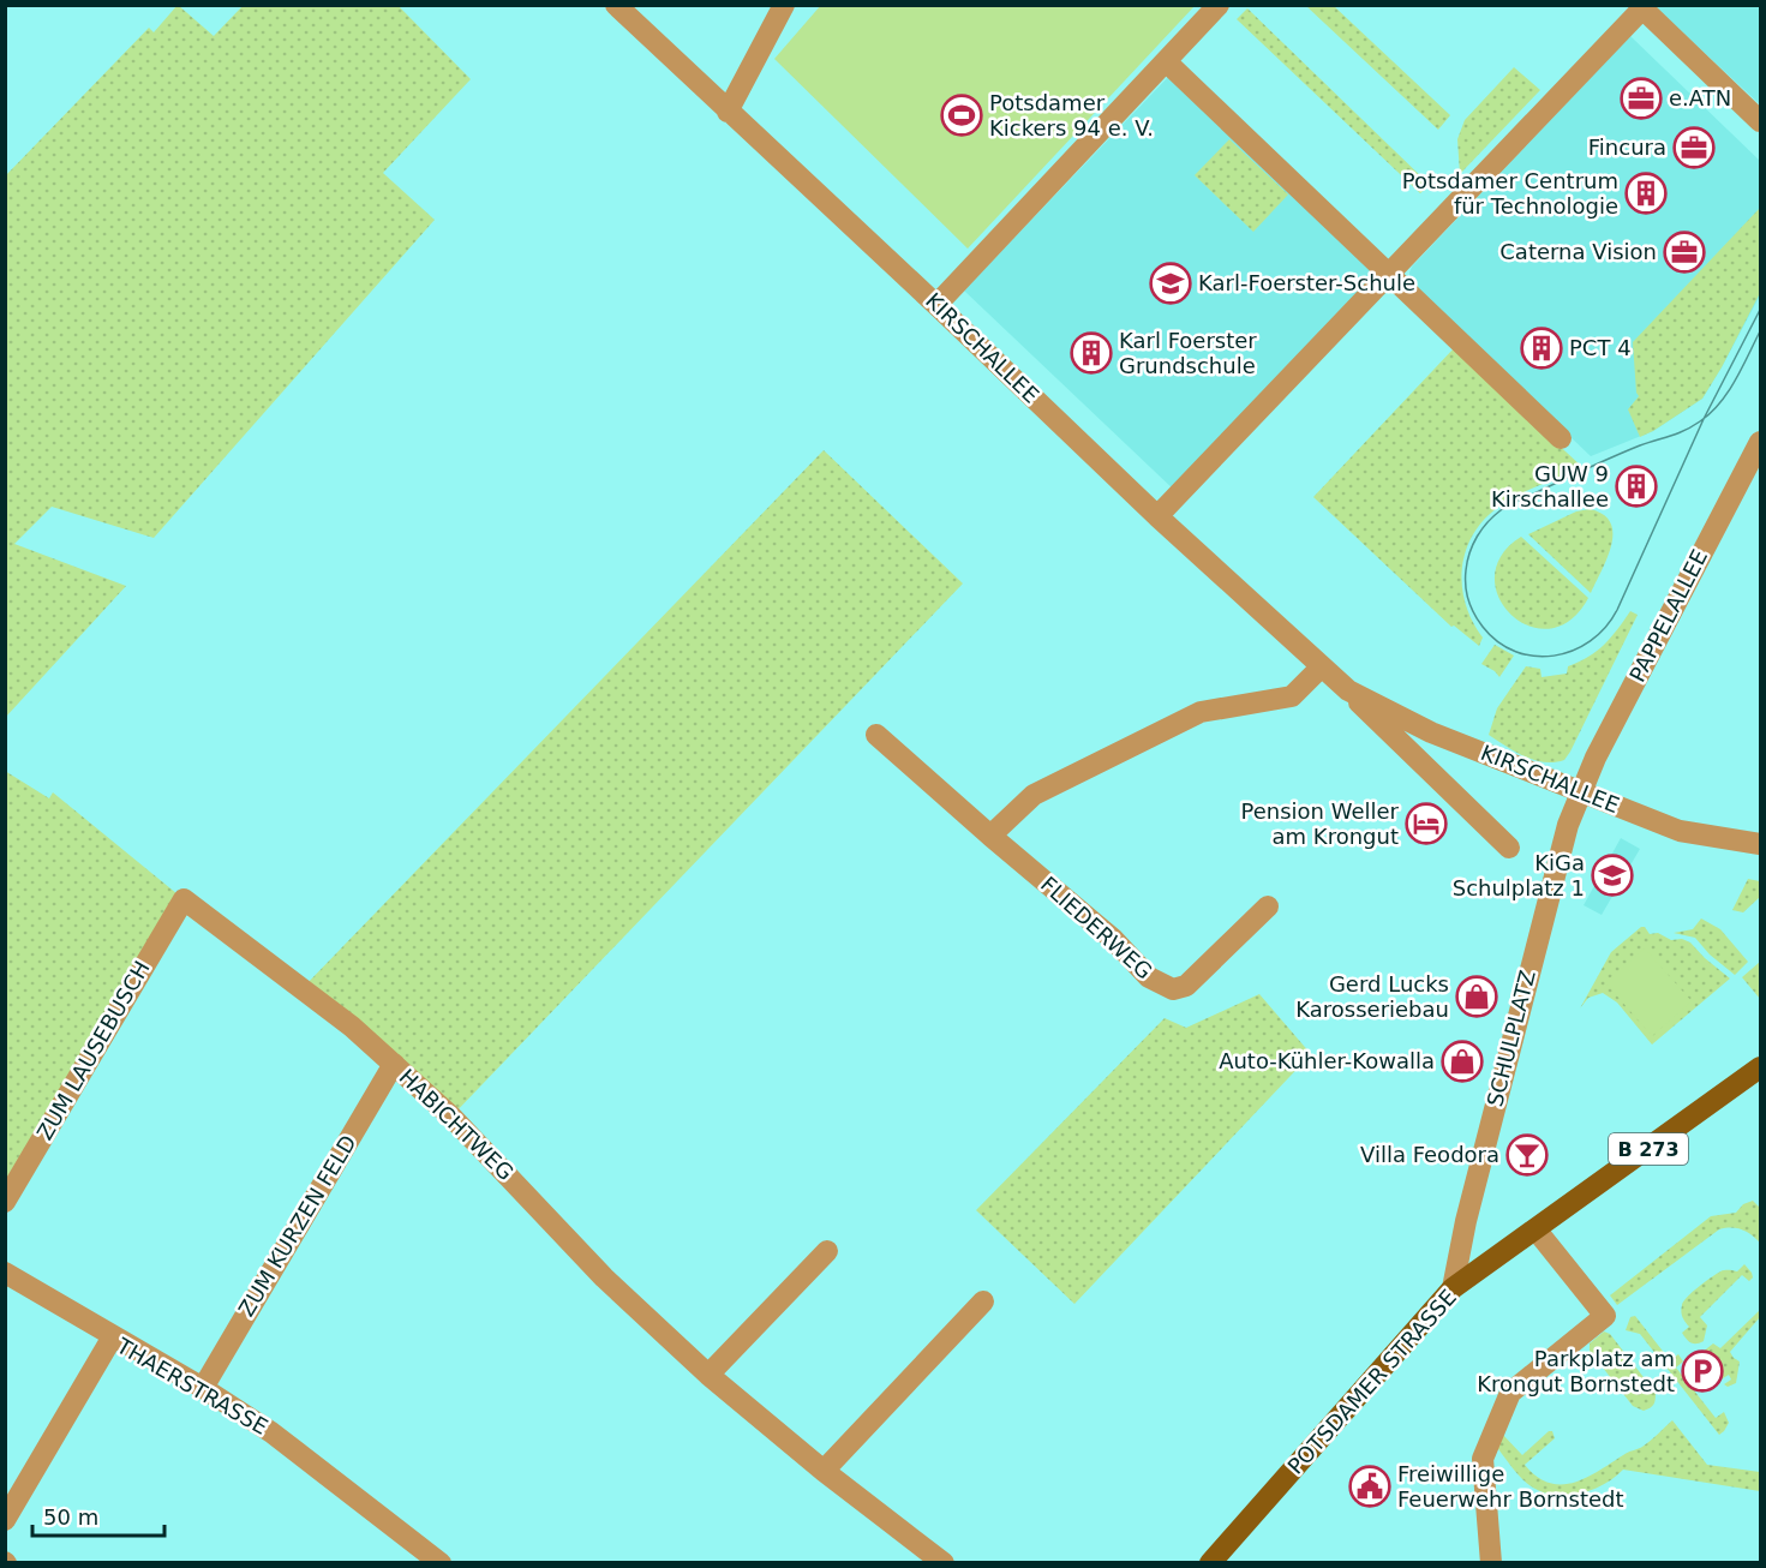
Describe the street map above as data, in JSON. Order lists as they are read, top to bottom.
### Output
{
  "streets": {
    "main road": ["B 273", "POTSDAMER STRASSE"],
    "street": [
      "KIRSCHALLEE",
      "PAPPELALLEE",
      "FLIEDERWEG",
      "SCHULPLATZ",
      "ZUM LAUSEBUSCH",
      "HABICHTWEG",
      "ZUM KURZEN FELD",
      "THAERSTRASSE"
    ]
  },
  "crossings": [
    ["KIRSCHALLEE", "PAPPELALLEE"],
    ["KIRSCHALLEE", "SCHULPLATZ"],
    ["PAPPELALLEE", "SCHULPLATZ"],
    ["SCHULPLATZ", "POTSDAMER STRASSE"],
    ["ZUM LAUSEBUSCH", "HABICHTWEG"],
    ["HABICHTWEG", "ZUM KURZEN FELD"],
    ["ZUM KURZEN FELD", "THAERSTRASSE"]
  ],
  "places": {
    "office": ["e.ATN", "Fincura", "Caterna Vision"],
    "sports": ["Potsdamer Kickers 94 e. V."],
    "building": [
      "Potsdamer Centrum für Technologie",
      "PCT 4",
      "Karl Foerster Grundschule",
      "GUW 9 Kirschallee"
    ],
    "school or university": ["Karl-Foerster-Schule", "KiGa Schulplatz 1"],
    "hotel": ["Pension Weller am Krongut"],
    "shop": ["Gerd Lucks Karosseriebau", "Auto-Kühler-Kowalla"],
    "bar": ["Villa Feodora"],
    "parking": ["Parkplatz am Krongut Bornstedt"],
    "public building": ["Freiwillige Feuerwehr Bornstedt"]
  },
  "scale_bar": "50 m"
}
